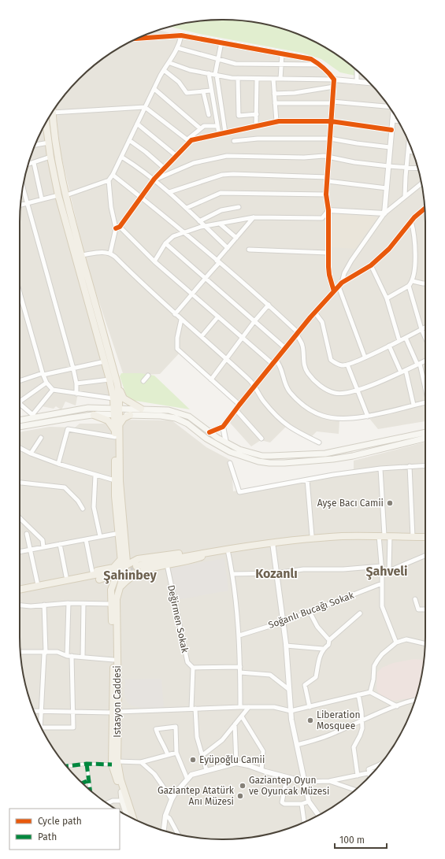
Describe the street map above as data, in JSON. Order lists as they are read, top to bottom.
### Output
{
  "streets": {
    "main road": ["Istasyon Caddesi"],
    "street": ["Soğanlı Bucağı Sokak", "Değirmen Sokak"]
  },
  "districts": ["Şahveli", "Kozanlı", "Şahinbey"],
  "places": [
    "Ayşe Bacı Camii",
    "Liberation Mosquee",
    "Eyüpoğlu Camii",
    "Gaziantep Oyun ve Oyuncak Müzesi",
    "Gaziantep Atatürk Anı Müzesi"
  ],
  "legend": ["Cycle path", "Path"],
  "scale_bar": "100 m"
}
